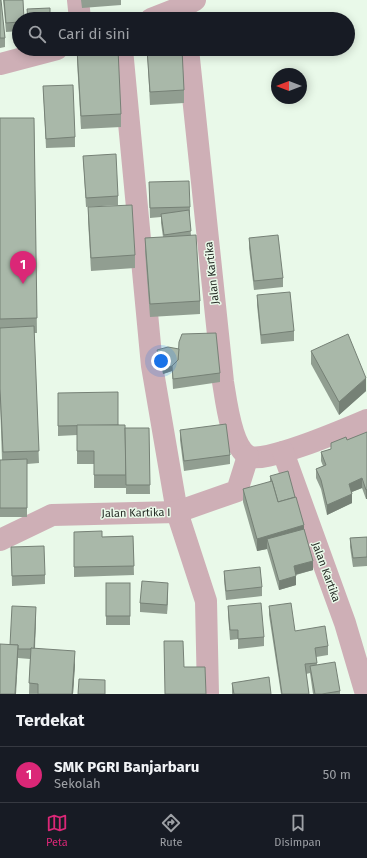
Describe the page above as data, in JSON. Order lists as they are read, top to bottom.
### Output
{
  "streets": {
    "street": ["Jalan Kartika", "Jalan Kartika I"]
  },
  "crossings": [
    ["Jalan Kartika", "Jalan Kartika I"]
  ],
  "north": "left",
  "page": {
    "search": "Cari di sini",
    "pins": "1",
    "heading": "Terdekat",
    "list": [
      {
        "mark": "1",
        "name": "SMK PGRI Banjarbaru",
        "note": "Sekolah",
        "value": "50 m"
      }
    ],
    "nav": ["Peta", "Rute", "Disimpan"]
  }
}
